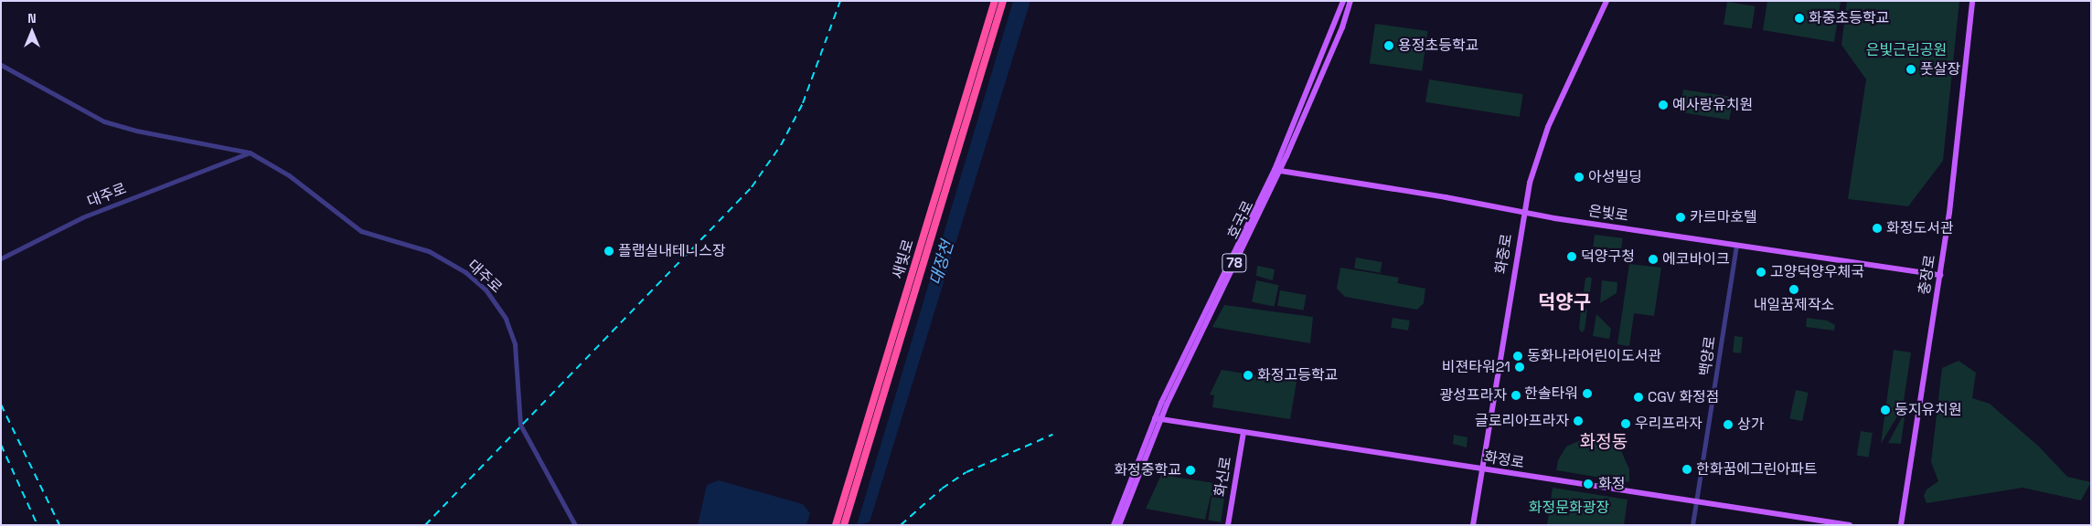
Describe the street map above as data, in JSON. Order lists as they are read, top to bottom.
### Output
{
  "streets": {
    "highway": ["새빛로"],
    "main road": [
      "은빛로",
      "호국로",
      "화중로",
      "78",
      "충장로",
      "화정로",
      "화신로"
    ],
    "street": ["대주로", "백양로"]
  },
  "crossings": [
    ["은빛로", "호국로"],
    ["은빛로", "화중로"],
    ["은빛로", "충장로"],
    ["은빛로", "백양로"],
    ["호국로", "화정로"],
    ["화중로", "화정로"],
    ["백양로", "화정로"],
    ["화정로", "화신로"]
  ],
  "districts": ["덕양구", "화정동"],
  "water": ["대장천"],
  "parks": ["은빛근린공원", "화정문화광장"],
  "places": [
    "화중초등학교",
    "용정초등학교",
    "풋살장",
    "예사랑유치원",
    "아성빌딩",
    "카르마호텔",
    "화정도서관",
    "플랩실내테니스장",
    "덕양구청",
    "에코바이크",
    "고양덕양우체국",
    "내일꿈제작소",
    "동화나라어린이도서관",
    "비젼타워21",
    "화정고등학교",
    "한솔타워",
    "광성프라자",
    "CGV 화정점",
    "둥지유치원",
    "글로리아프라자",
    "우리프라자",
    "상가",
    "한화꿈에그린아파트",
    "화정중학교",
    "화정"
  ],
  "north": "top"
}
